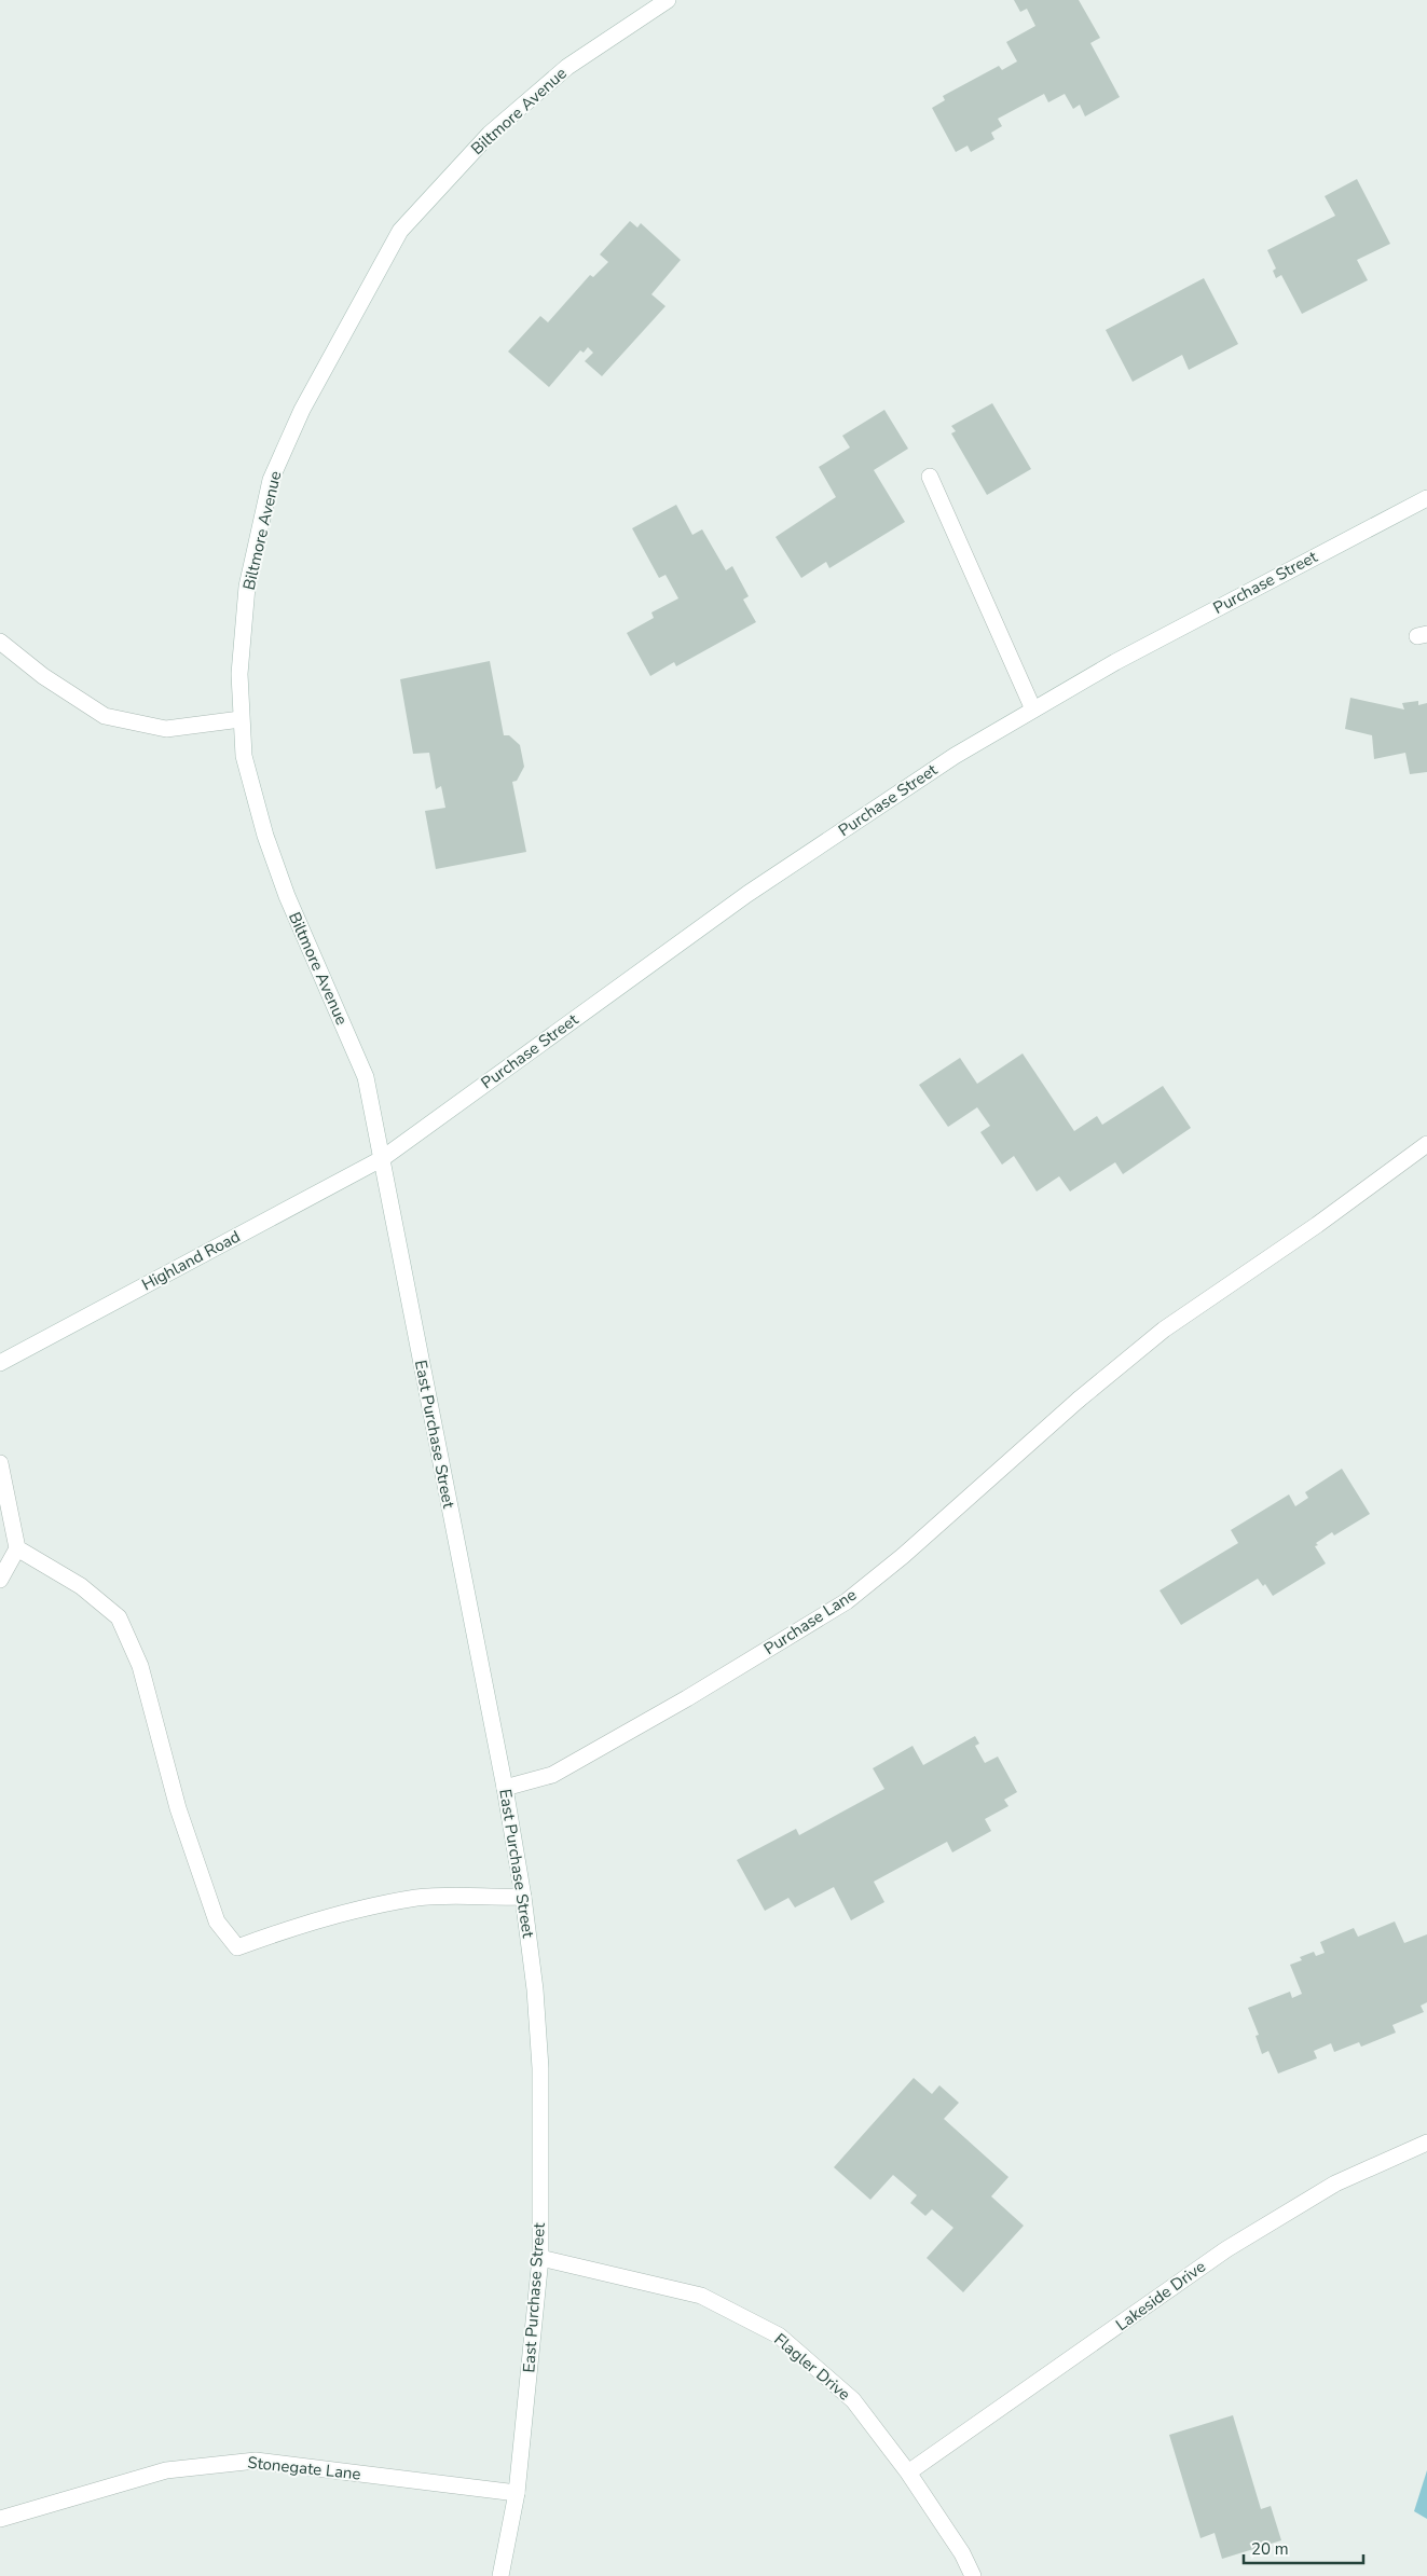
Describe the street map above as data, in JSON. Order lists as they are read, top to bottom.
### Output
{
  "streets": {
    "street": [
      "Biltmore Avenue",
      "Purchase Street",
      "Highland Road",
      "East Purchase Street",
      "Purchase Lane",
      "Lakeside Drive",
      "Flagler Drive",
      "Stonegate Lane"
    ]
  },
  "crossings": [
    ["Biltmore Avenue", "Purchase Street"],
    ["Biltmore Avenue", "Highland Road"],
    ["Biltmore Avenue", "East Purchase Street"],
    ["Purchase Street", "Highland Road"],
    ["Purchase Street", "East Purchase Street"],
    ["Highland Road", "East Purchase Street"],
    ["East Purchase Street", "Purchase Lane"],
    ["East Purchase Street", "Flagler Drive"],
    ["East Purchase Street", "Stonegate Lane"],
    ["Lakeside Drive", "Flagler Drive"]
  ],
  "scale_bar": "20 m"
}
